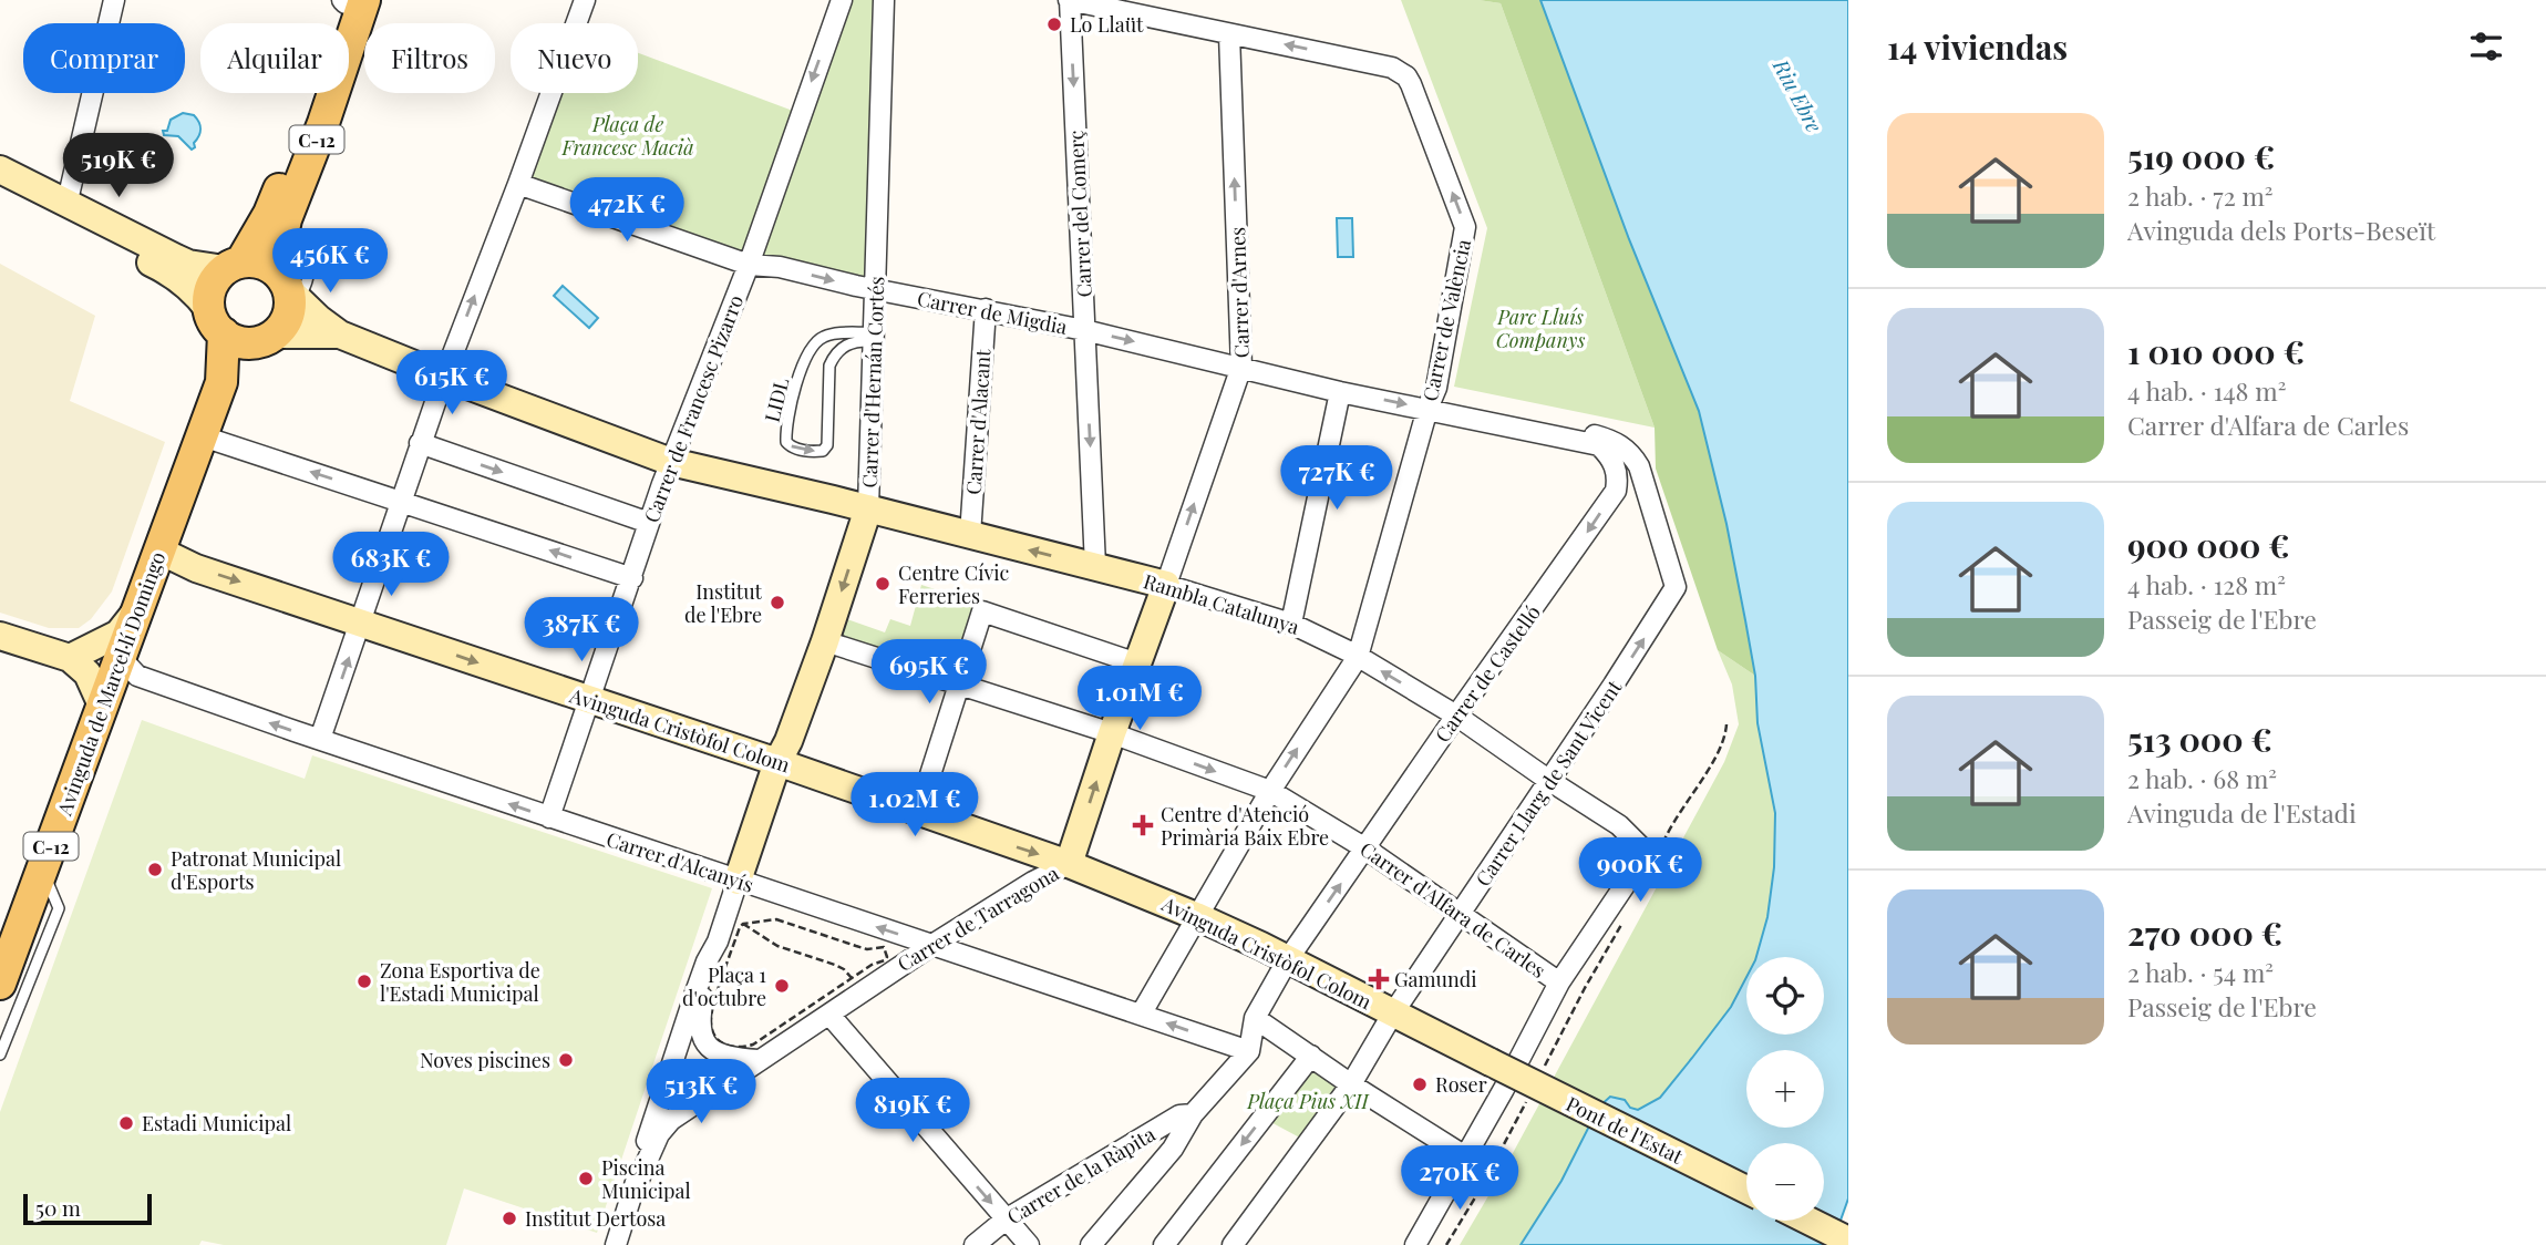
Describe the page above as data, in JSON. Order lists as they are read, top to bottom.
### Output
{
  "streets": {
    "main road": ["C-12", "Avinguda de Marcel·lí Domingo"],
    "street": [
      "Carrer del Comerç",
      "Carrer d'Arnes",
      "Carrer de Migdia",
      "Carrer de València",
      "Carrer d'Hernán Cortés",
      "Carrer de Francesc Pizarro",
      "Carrer d'Alacant",
      "Rambla Catalunya",
      "Carrer de Castelló",
      "Avinguda Cristòfol Colom",
      "Carrer Llarg de Sant Vicent",
      "Carrer d'Alcanyís",
      "Carrer d'Alfara de Carles",
      "Carrer de Tarragona",
      "Pont de l'Estat",
      "Carrer de la Ràpita"
    ],
    "lane": ["LIDL"]
  },
  "crossings": [
    ["C-12", "Avinguda de Marcel·lí Domingo"],
    ["Carrer del Comerç", "Carrer de Migdia"],
    ["Carrer del Comerç", "Rambla Catalunya"],
    ["Carrer d'Arnes", "Carrer de Migdia"],
    ["Carrer d'Arnes", "Carrer de València"],
    ["Carrer d'Arnes", "Rambla Catalunya"],
    ["Carrer d'Arnes", "Carrer de Tarragona"],
    ["Carrer de Migdia", "Carrer de València"],
    ["Carrer de Migdia", "Carrer d'Hernán Cortés"],
    ["Carrer de Migdia", "Carrer de Francesc Pizarro"],
    ["Carrer de Migdia", "Carrer d'Alacant"],
    ["Carrer de València", "Rambla Catalunya"],
    ["Carrer de València", "Avinguda Cristòfol Colom"],
    ["Carrer de València", "Carrer d'Alcanyís"],
    ["Carrer de València", "Carrer d'Alfara de Carles"],
    ["Carrer d'Hernán Cortés", "LIDL"],
    ["Carrer d'Hernán Cortés", "Rambla Catalunya"],
    ["Carrer d'Hernán Cortés", "Avinguda Cristòfol Colom"],
    ["Carrer d'Hernán Cortés", "Carrer d'Alcanyís"],
    ["Carrer d'Hernán Cortés", "Carrer d'Alfara de Carles"],
    ["Carrer de Francesc Pizarro", "Rambla Catalunya"],
    ["Carrer de Francesc Pizarro", "Avinguda Cristòfol Colom"],
    ["Carrer de Francesc Pizarro", "Carrer d'Alcanyís"],
    ["Carrer d'Alacant", "Rambla Catalunya"],
    ["Rambla Catalunya", "Carrer de Castelló"],
    ["Rambla Catalunya", "Carrer Llarg de Sant Vicent"],
    ["Rambla Catalunya", "Carrer d'Alfara de Carles"],
    ["Rambla Catalunya", "Carrer de Tarragona"],
    ["Carrer de Castelló", "Avinguda Cristòfol Colom"],
    ["Carrer de Castelló", "Carrer d'Alcanyís"],
    ["Carrer de Castelló", "Carrer d'Alfara de Carles"],
    ["Avinguda de Marcel·lí Domingo", "Avinguda Cristòfol Colom"],
    ["Avinguda de Marcel·lí Domingo", "Carrer d'Alcanyís"],
    ["Avinguda Cristòfol Colom", "Carrer Llarg de Sant Vicent"],
    ["Avinguda Cristòfol Colom", "Carrer de Tarragona"],
    ["Avinguda Cristòfol Colom", "Pont de l'Estat"],
    ["Carrer Llarg de Sant Vicent", "Carrer d'Alfara de Carles"],
    ["Carrer d'Alcanyís", "Carrer de Tarragona"],
    ["Carrer d'Alfara de Carles", "Carrer de Tarragona"]
  ],
  "one_way": ["Carrer del Comerç", "Carrer de Migdia", "Carrer d'Alcanyís"],
  "water": ["Riu Ebre"],
  "parks": ["Plaça de Francesc Macià", "Parc Lluís Companys", "Plaça Pius XII"],
  "places": {
    "other": [
      "Lo Llaüt",
      "Centre Cívic Ferreries",
      "Institut de l'Ebre",
      "Patronat Municipal d'Esports",
      "Zona Esportiva de l'Estadi Municipal",
      "Plaça 1 d'octubre",
      "Noves piscines",
      "Roser",
      "Estadi Municipal",
      "Piscina Municipal",
      "Institut Dertosa"
    ],
    "health": ["Centre d'Atenció Primària Baix Ebre", "Gamundi"]
  },
  "scale_bar": "50 m",
  "page": {
    "heading": "14 viviendas",
    "chip": [
      "Comprar",
      "Alquilar",
      "Filtros",
      "Nuevo"
    ],
    "list": [
      {
        "name": "519 000 €",
        "note": "2 hab. · 72 m² · Avinguda dels Ports-Beseït"
      },
      {
        "name": "1 010 000 €",
        "note": "4 hab. · 148 m² · Carrer d'Alfara de Carles"
      },
      {
        "name": "900 000 €",
        "note": "4 hab. · 128 m² · Passeig de l'Ebre"
      },
      {
        "name": "513 000 €",
        "note": "2 hab. · 68 m² · Avinguda de l'Estadi"
      },
      {
        "name": "270 000 €",
        "note": "2 hab. · 54 m² · Passeig de l'Ebre"
      }
    ],
    "price": [
      "519K €",
      "472K €",
      "456K €",
      "615K €",
      "727K €",
      "683K €",
      "387K €",
      "695K €",
      "1.01M €",
      "1.02M €",
      "900K €",
      "513K €",
      "819K €",
      "270K €"
    ],
    "map_buttons": ["+", "−"],
    "scale": "50 m"
  }
}
